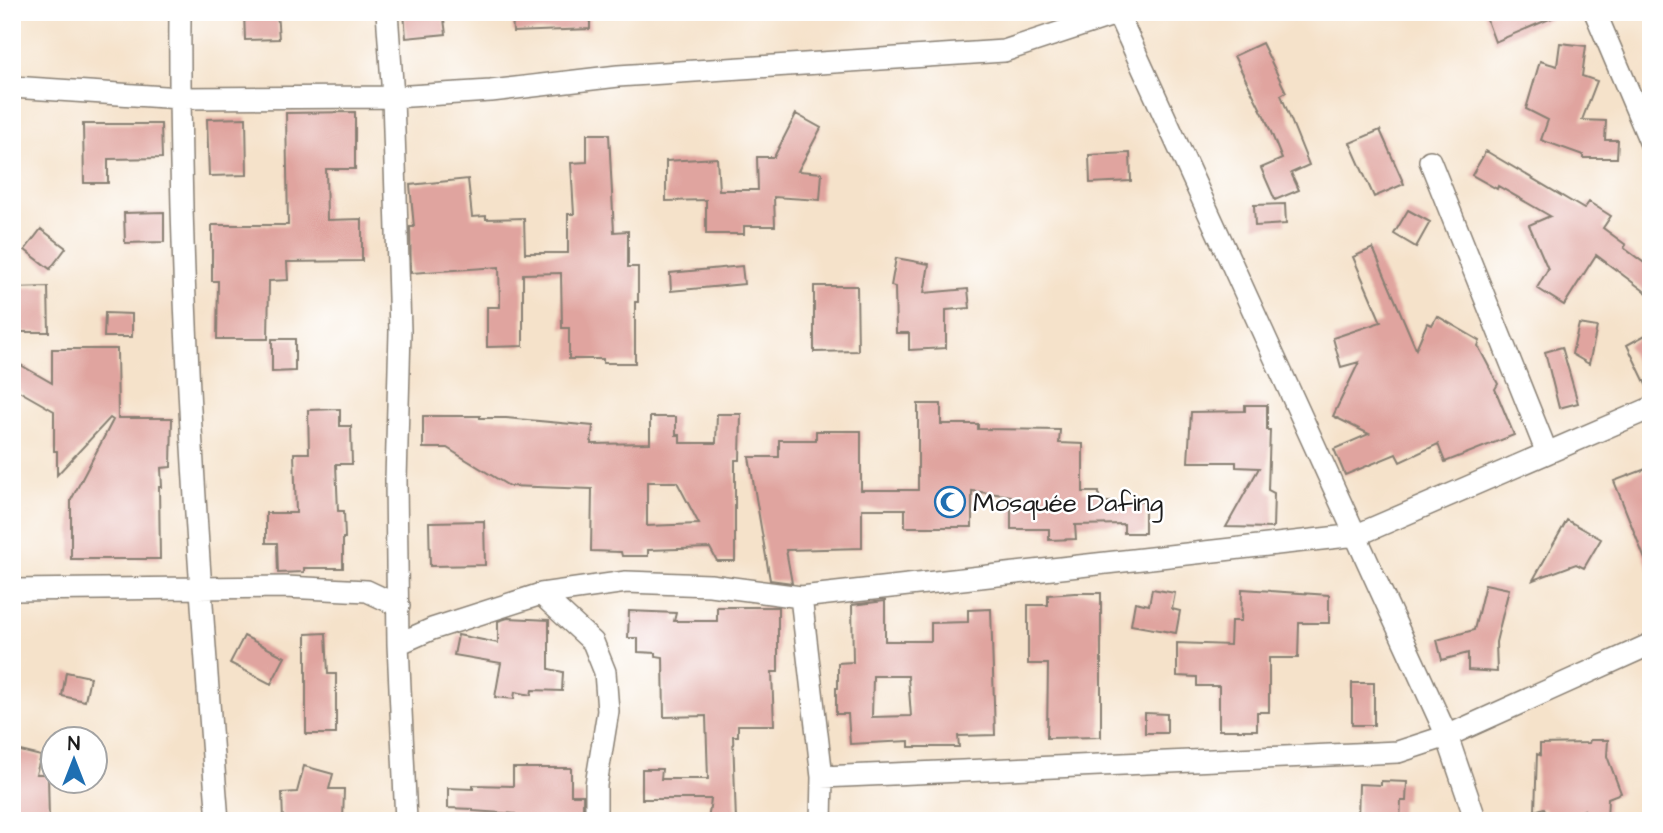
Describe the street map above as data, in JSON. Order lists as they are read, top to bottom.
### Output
{
  "places": {
    "mosque": ["Mosquée Dafing"]
  },
  "north": "top"
}
